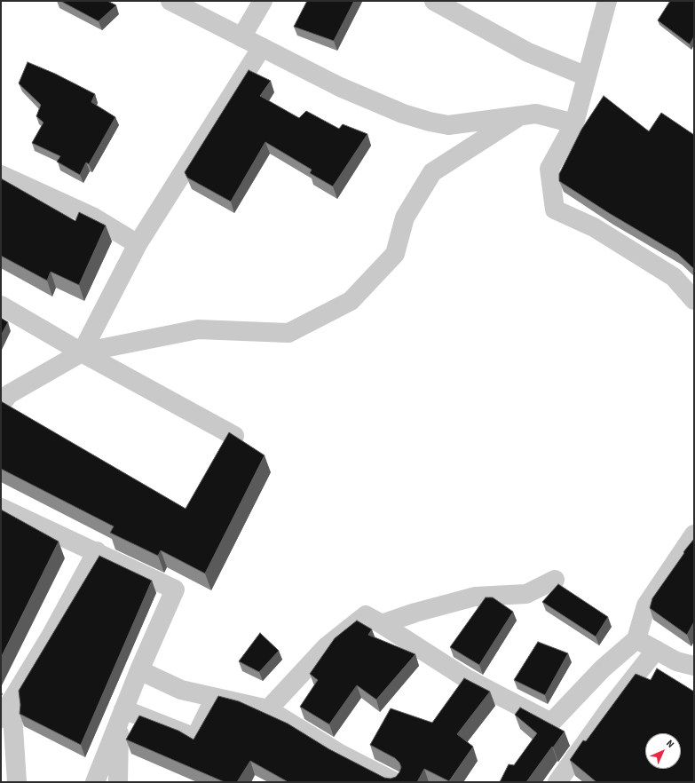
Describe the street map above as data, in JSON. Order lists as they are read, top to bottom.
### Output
{
  "north": "top right"
}
